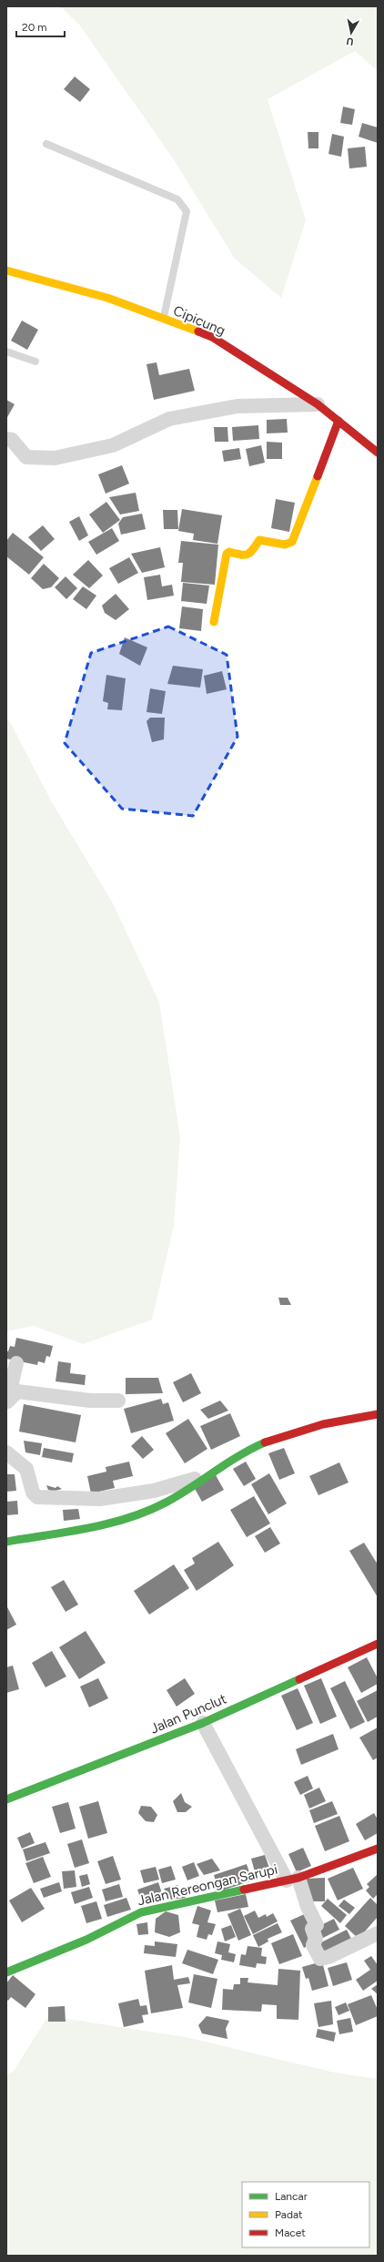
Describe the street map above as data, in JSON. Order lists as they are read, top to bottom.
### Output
{
  "streets": {
    "street": ["Cipicung", "Jalan Punclut", "Jalan Rereongan Sarupi"]
  },
  "legend": ["Lancar", "Padat", "Macet"],
  "scale_bar": "20 m",
  "north": "bottom"
}
